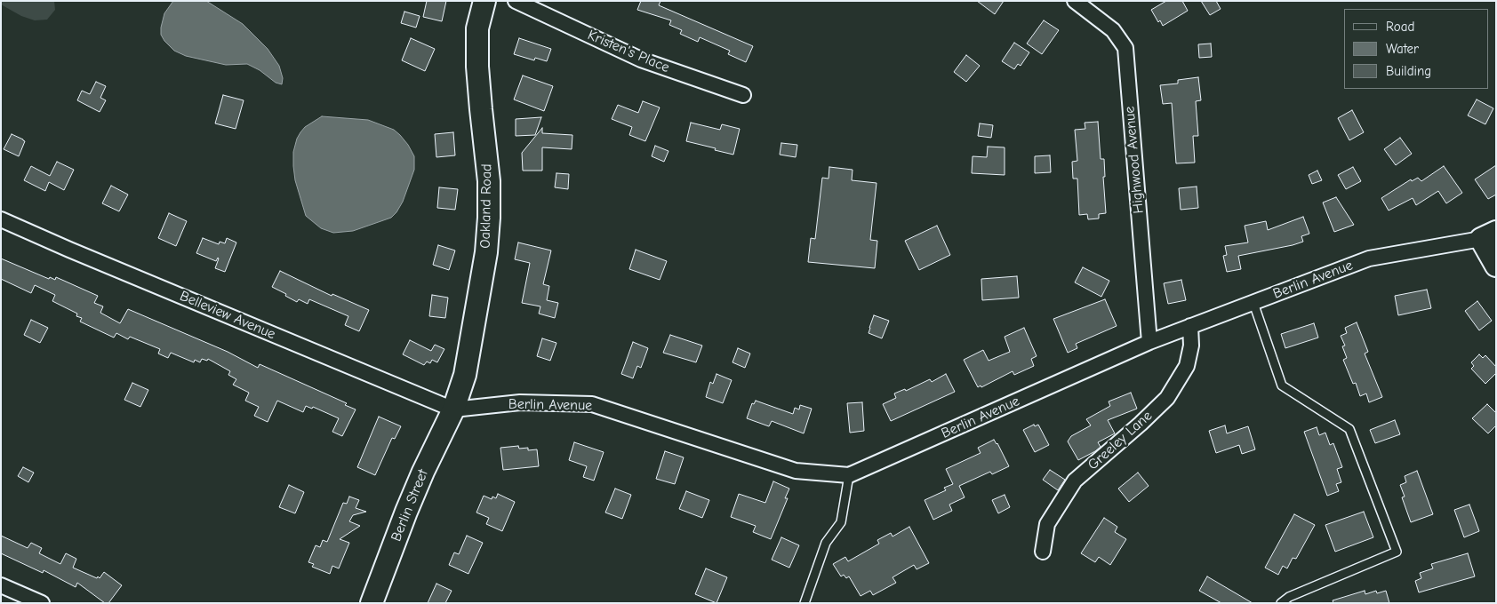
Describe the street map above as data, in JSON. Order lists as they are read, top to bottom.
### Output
{
  "streets": {
    "main road": ["Oakland Road", "Berlin Street"],
    "street": [
      "Kristen's Place",
      "Highwood Avenue",
      "Berlin Avenue",
      "Belleview Avenue",
      "Greeley Lane"
    ]
  },
  "crossings": [
    ["Highwood Avenue", "Berlin Avenue"],
    ["Oakland Road", "Berlin Avenue"],
    ["Oakland Road", "Belleview Avenue"],
    ["Oakland Road", "Berlin Street"],
    ["Berlin Avenue", "Belleview Avenue"],
    ["Berlin Avenue", "Greeley Lane"],
    ["Berlin Avenue", "Berlin Street"],
    ["Belleview Avenue", "Berlin Street"]
  ],
  "legend": ["Road", "Water", "Building"]
}
